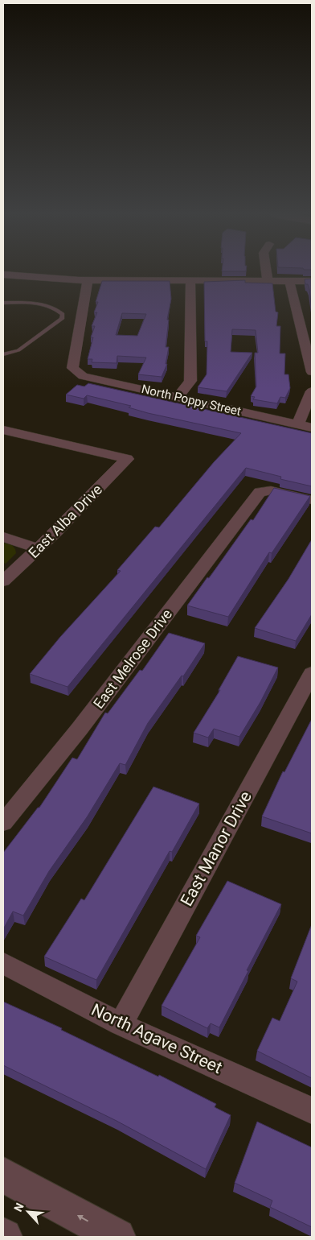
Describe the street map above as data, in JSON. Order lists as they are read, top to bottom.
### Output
{
  "streets": {
    "street": [
      "North Poppy Street",
      "East Alba Drive",
      "East Melrose Drive",
      "East Manor Drive",
      "North Agave Street"
    ]
  },
  "crossings": [
    ["East Manor Drive", "North Agave Street"]
  ],
  "north": "top left"
}
